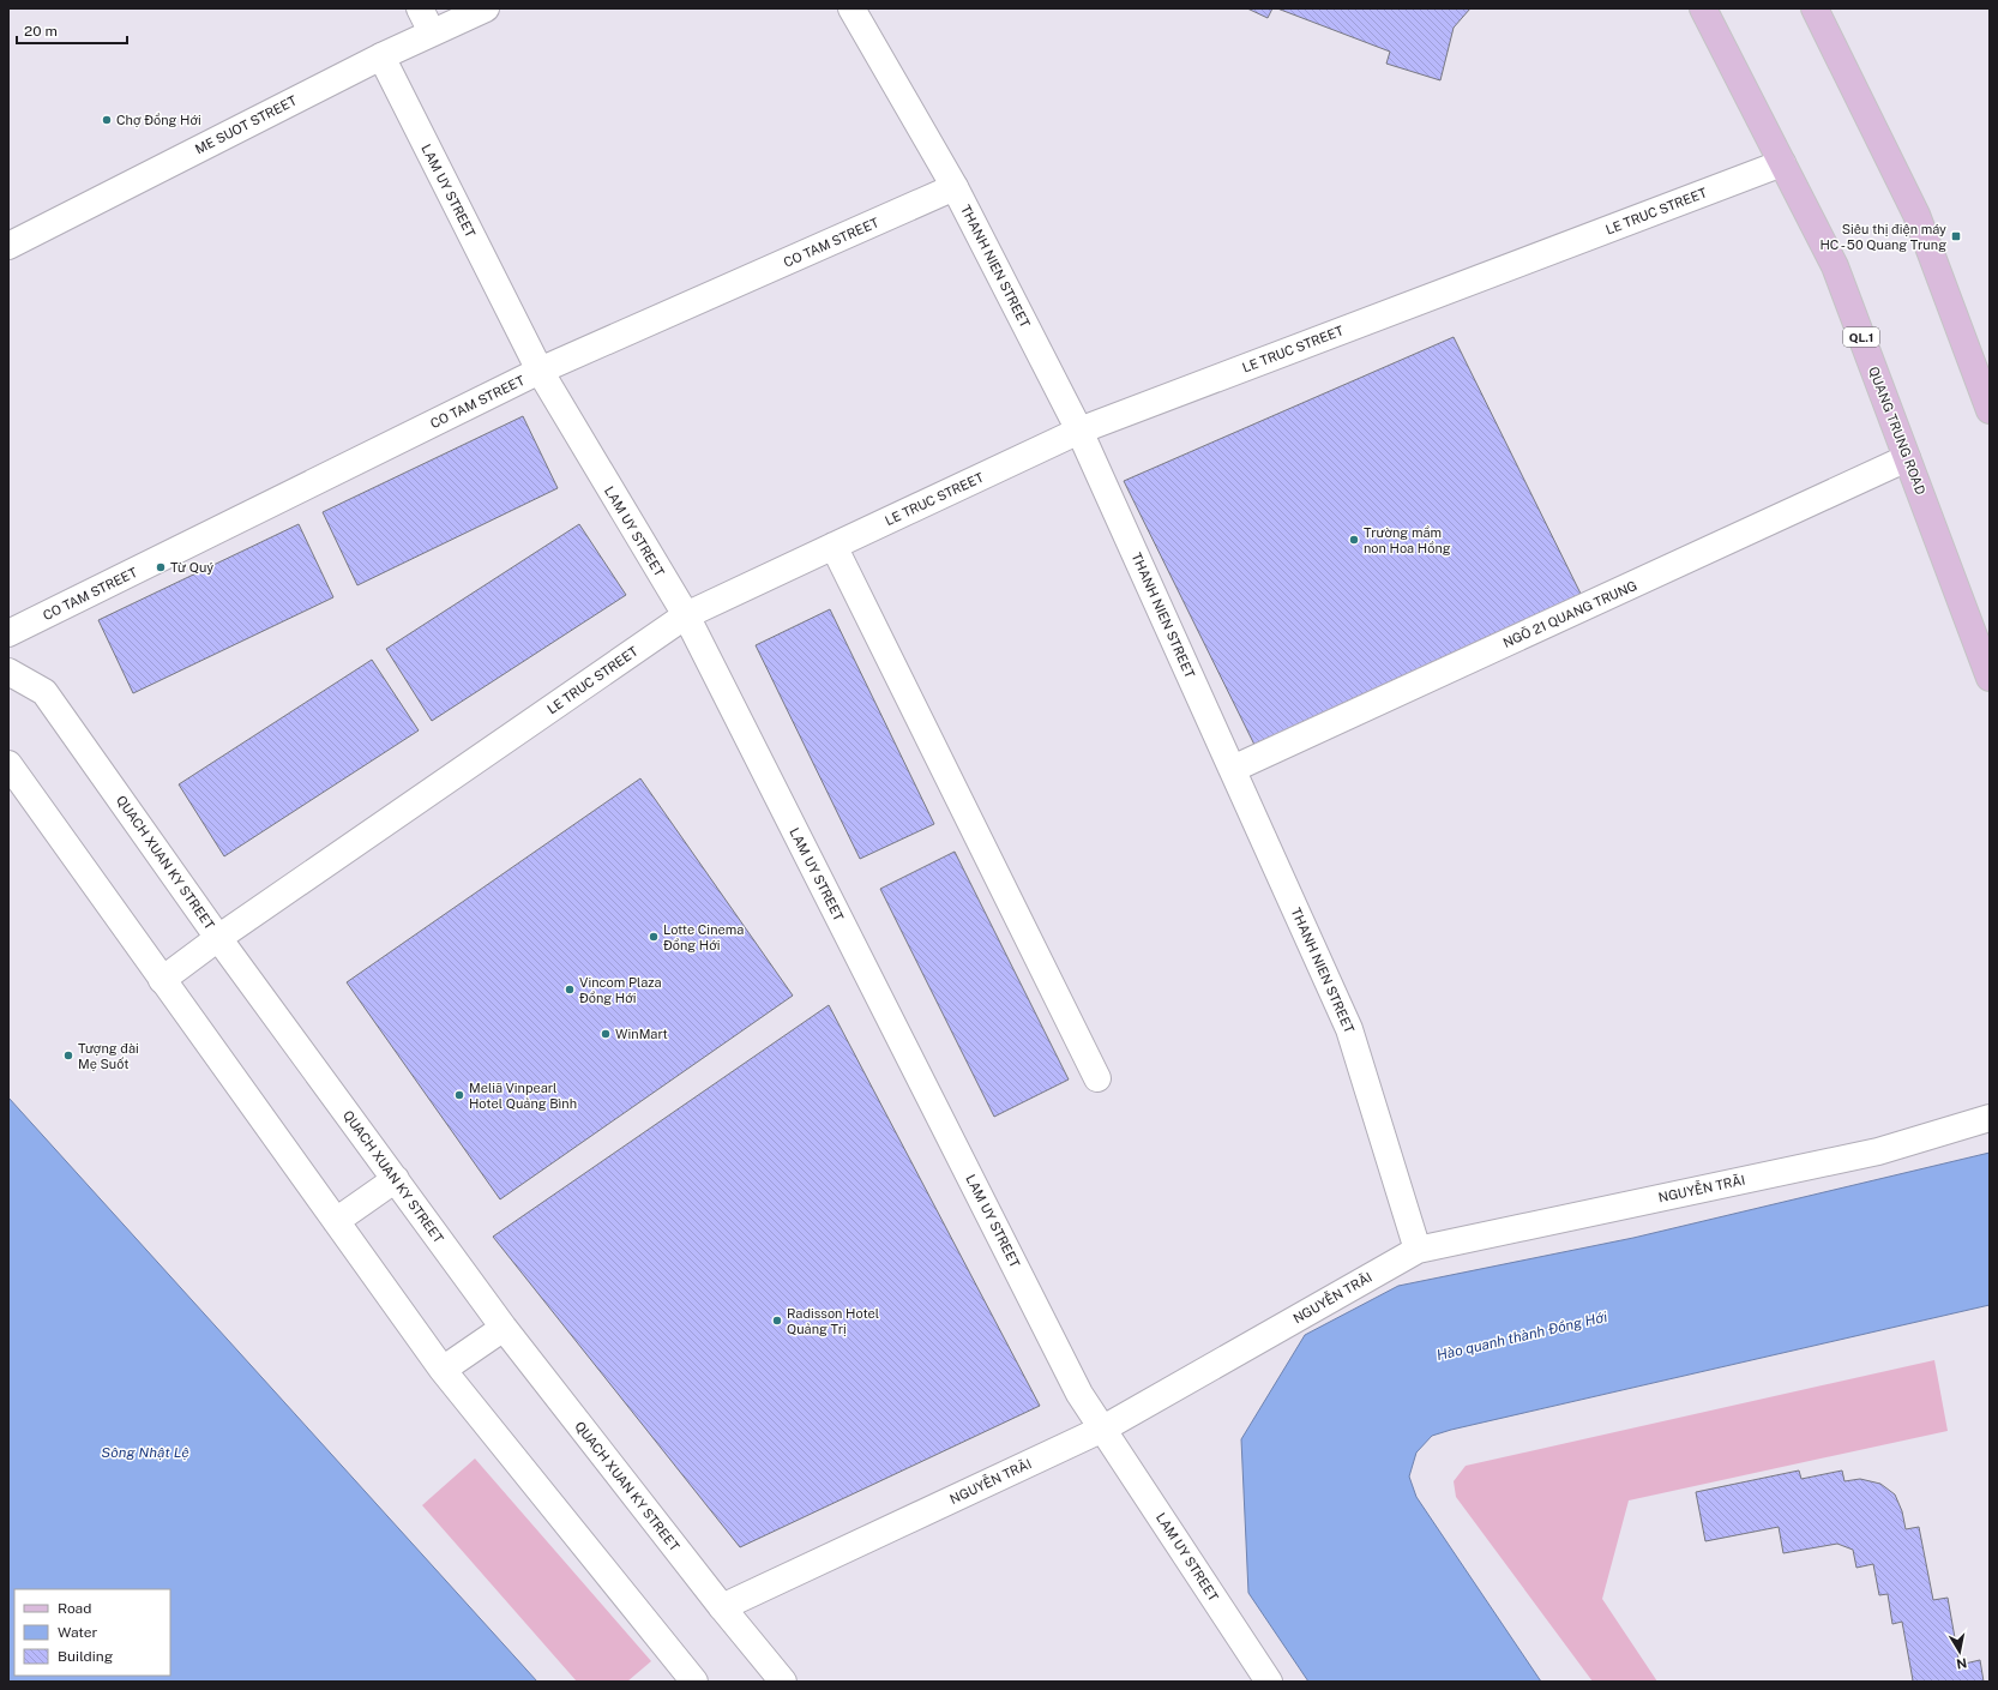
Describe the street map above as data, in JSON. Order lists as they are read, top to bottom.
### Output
{
  "streets": {
    "main road": ["QL.1", "QUANG TRUNG ROAD"],
    "street": [
      "ME SUOT STREET",
      "LAM UY STREET",
      "LE TRUC STREET",
      "CO TAM STREET",
      "THANH NIEN STREET",
      "NGÕ 21 QUANG TRUNG",
      "QUACH XUAN KY STREET",
      "NGUYỄN TRÃI"
    ]
  },
  "crossings": [
    ["ME SUOT STREET", "LAM UY STREET"],
    ["LAM UY STREET", "LE TRUC STREET"],
    ["LAM UY STREET", "CO TAM STREET"],
    ["LAM UY STREET", "NGUYỄN TRÃI"],
    ["LE TRUC STREET", "THANH NIEN STREET"],
    ["LE TRUC STREET", "QUANG TRUNG ROAD"],
    ["LE TRUC STREET", "QUACH XUAN KY STREET"],
    ["CO TAM STREET", "THANH NIEN STREET"],
    ["THANH NIEN STREET", "NGÕ 21 QUANG TRUNG"],
    ["THANH NIEN STREET", "NGUYỄN TRÃI"],
    ["QUANG TRUNG ROAD", "NGÕ 21 QUANG TRUNG"],
    ["QUACH XUAN KY STREET", "NGUYỄN TRÃI"]
  ],
  "water": ["Hào quanh thành Đồng Hới", "Sông Nhật Lệ"],
  "places": {
    "other": [
      "Chợ Đồng Hới",
      "Trường mầm non Hoa Hồng",
      "Từ Quý",
      "Lotte Cinema Đồng Hới",
      "Vincom Plaza Đồng Hới",
      "WinMart",
      "Tượng đài Mẹ Suốt",
      "Meliã Vinpearl Hotel Quảng Bình",
      "Radisson Hotel Quảng Trị"
    ],
    "transit": ["Siêu thị điện máy HC - 50 Quang Trung"]
  },
  "legend": ["Road", "Water", "Building"],
  "scale_bar": "20 m",
  "north": "bottom"
}
